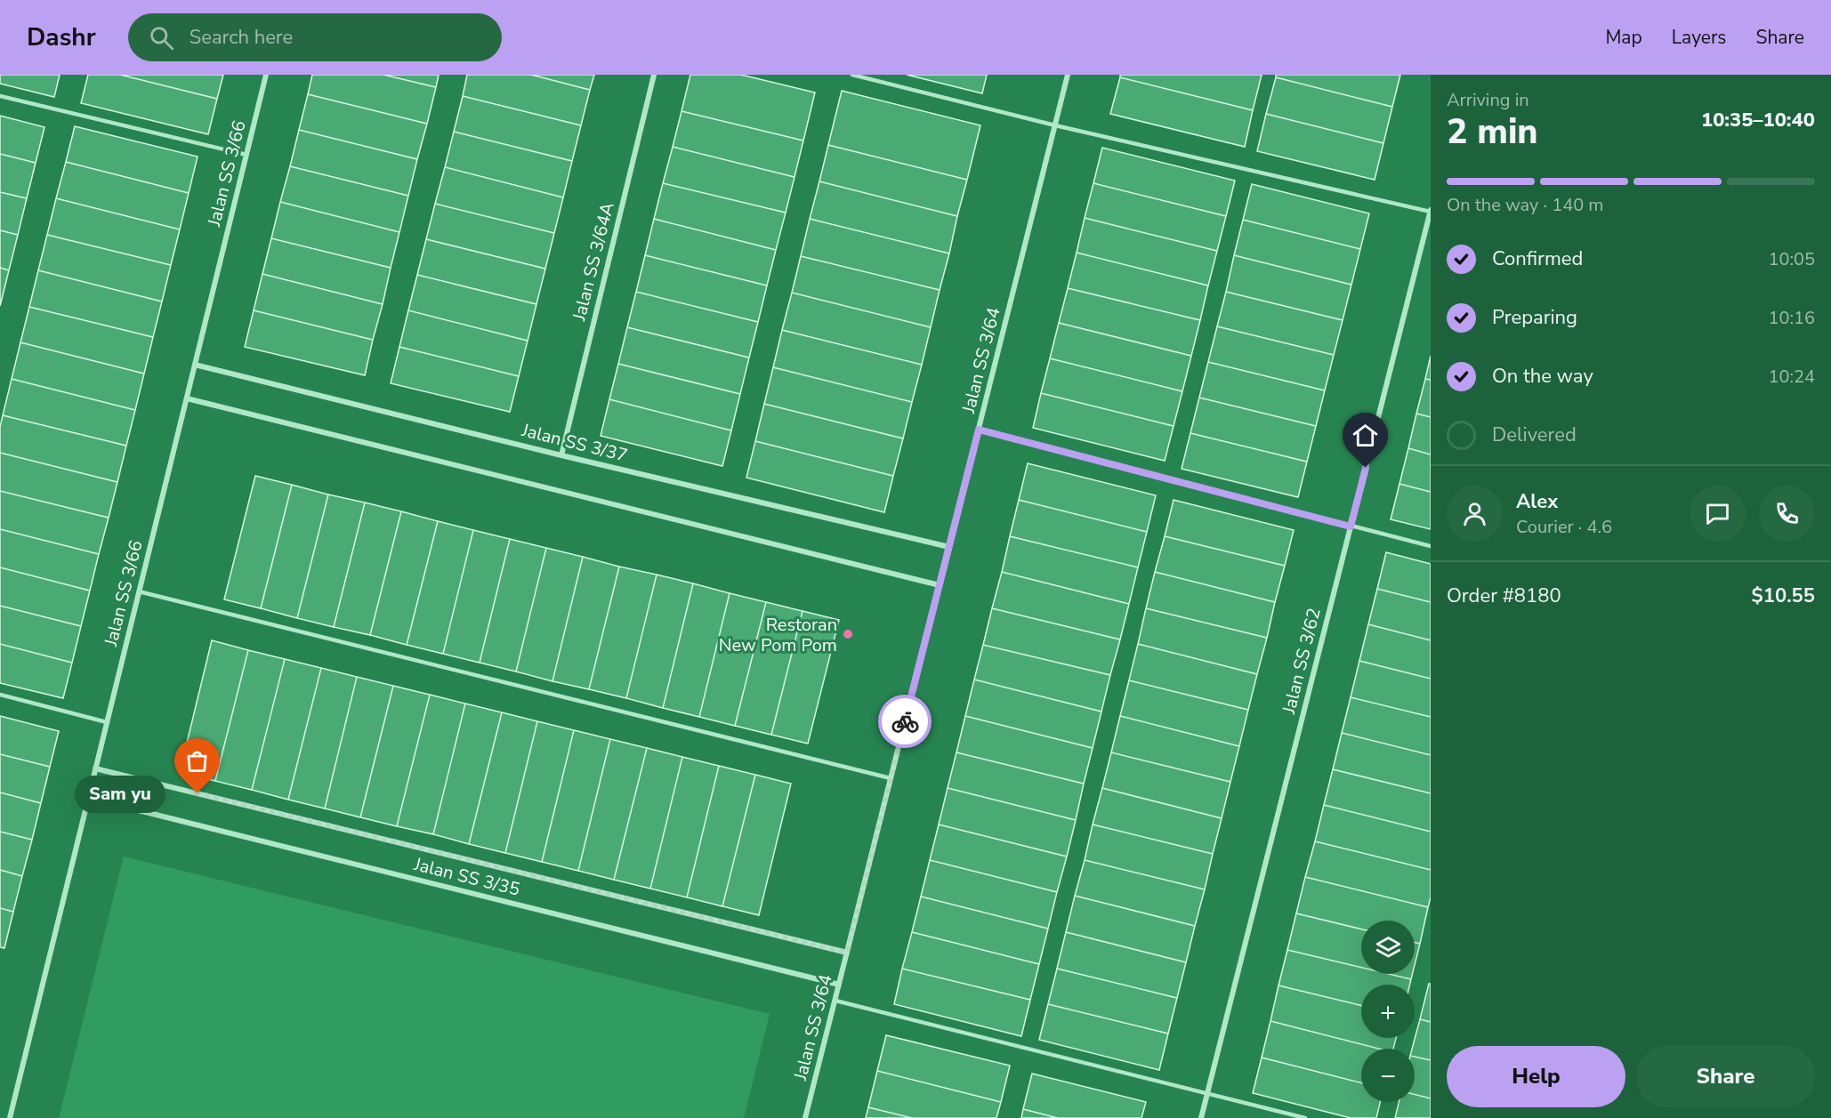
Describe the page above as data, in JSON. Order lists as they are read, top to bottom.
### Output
{
  "streets": {
    "street": [
      "Jalan SS 3/66",
      "Jalan SS 3/64A",
      "Jalan SS 3/64",
      "Jalan SS 3/37",
      "Jalan SS 3/62",
      "Jalan SS 3/35"
    ]
  },
  "crossings": [
    ["Jalan SS 3/66", "Jalan SS 3/37"],
    ["Jalan SS 3/66", "Jalan SS 3/35"],
    ["Jalan SS 3/64A", "Jalan SS 3/37"],
    ["Jalan SS 3/64", "Jalan SS 3/37"],
    ["Jalan SS 3/64", "Jalan SS 3/35"]
  ],
  "places": ["Restoran New Pom Pom", "Sam yu"],
  "page": {
    "header": "Dashr",
    "search": "Search here",
    "nav": ["Map", "Layers", "Share"],
    "heading": ["2 min", "Arriving in", "10:35–10:40"],
    "panel": [
      "Alex",
      "Courier · 4.6",
      "Order #8180",
      "$10.55"
    ],
    "bar": "On the way · 140 m",
    "list": [
      ["Confirmed", "10:05"],
      ["Preparing", "10:16"],
      ["On the way", "10:24"],
      "Delivered"
    ],
    "bubble": "Sam yu",
    "map_buttons": ["+", "−"],
    "buttons": ["Help", "Share"]
  }
}
